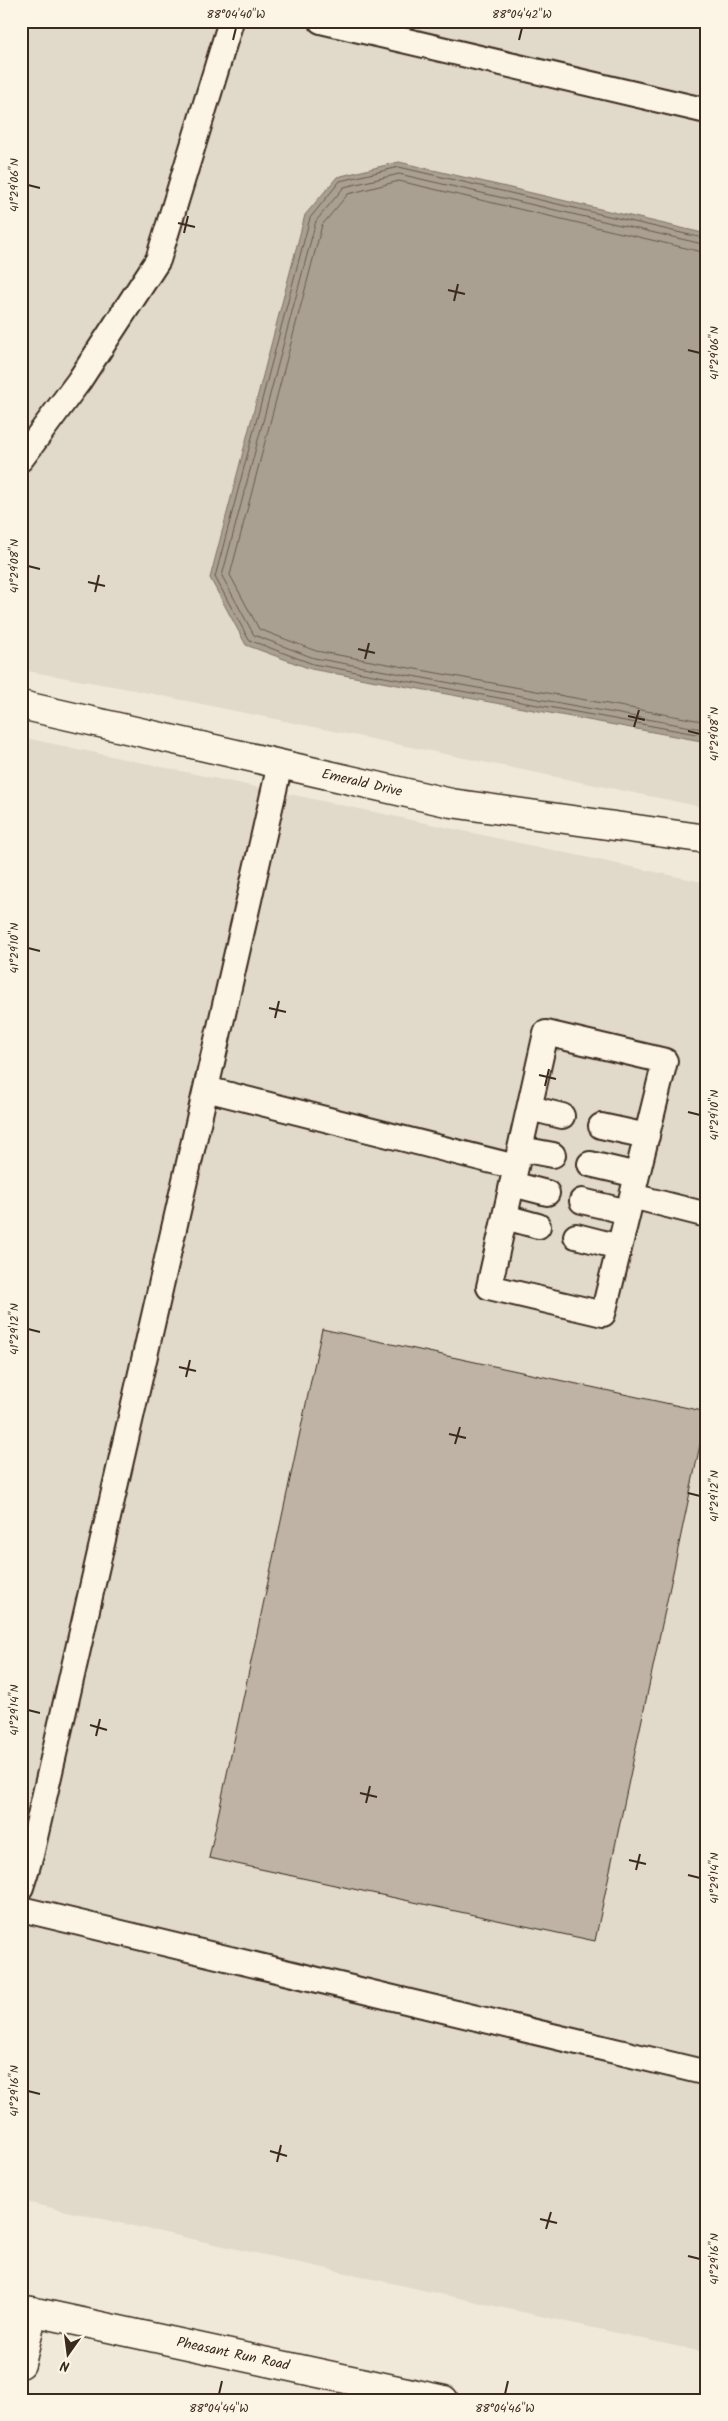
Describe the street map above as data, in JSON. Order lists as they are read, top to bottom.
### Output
{
  "streets": {
    "street": ["Emerald Drive", "Pheasant Run Road"]
  },
  "north": "bottom",
  "coordinates": [
    "88°04'40\"W",
    "88°04'42\"W",
    "41°29'06\"N",
    "41°29'08\"N",
    "41°29'10\"N",
    "41°29'12\"N",
    "41°29'14\"N",
    "41°29'16\"N",
    "88°04'44\"W",
    "88°04'46\"W"
  ]
}
